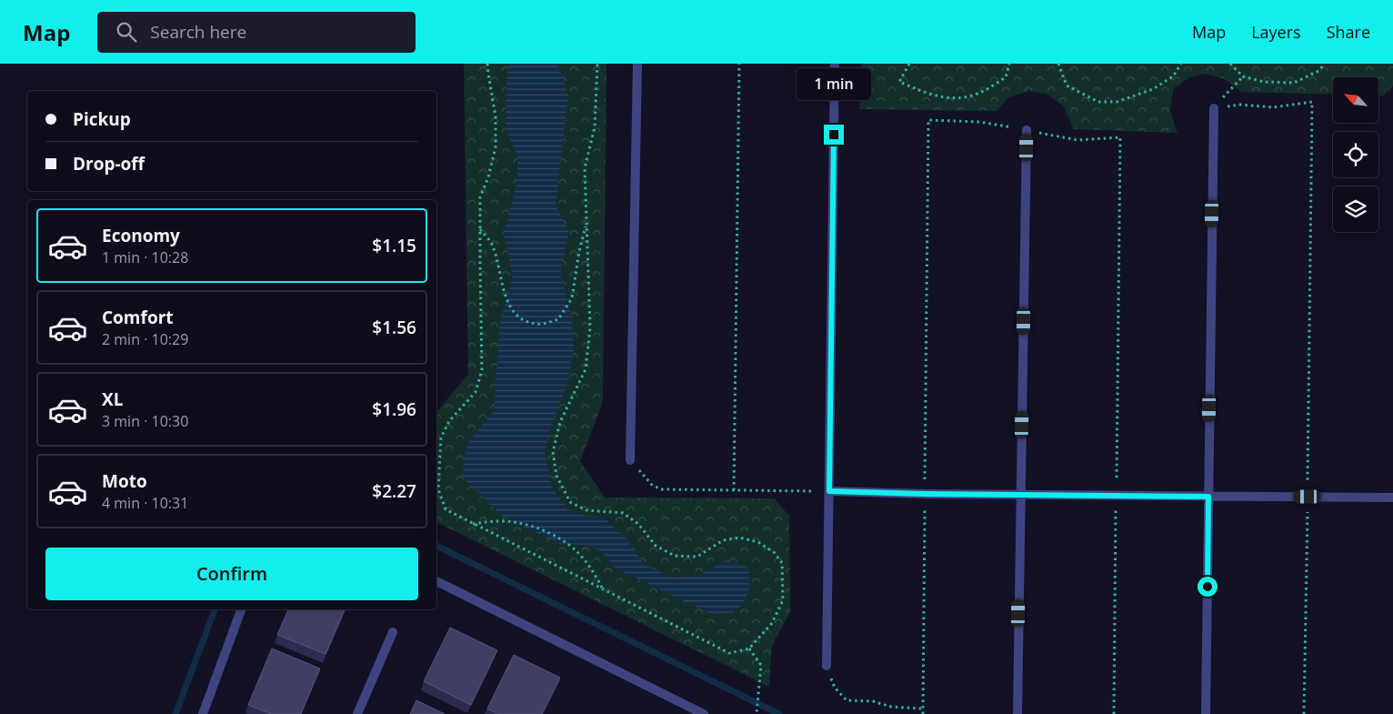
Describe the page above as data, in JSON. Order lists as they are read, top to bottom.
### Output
{
  "north": "top left",
  "page": {
    "header": "Map",
    "search": "Search here",
    "nav": ["Map", "Layers", "Share"],
    "bubble": "1 min",
    "banner": ["Pickup", "Drop-off"],
    "list": [
      {
        "name": "Economy",
        "note": "1 min · 10:28",
        "value": "$1.15"
      },
      {
        "name": "Comfort",
        "note": "2 min · 10:29",
        "value": "$1.56"
      },
      {
        "name": "XL",
        "note": "3 min · 10:30",
        "value": "$1.96"
      },
      {
        "name": "Moto",
        "note": "4 min · 10:31",
        "value": "$2.27"
      }
    ],
    "buttons": "Confirm"
  }
}
